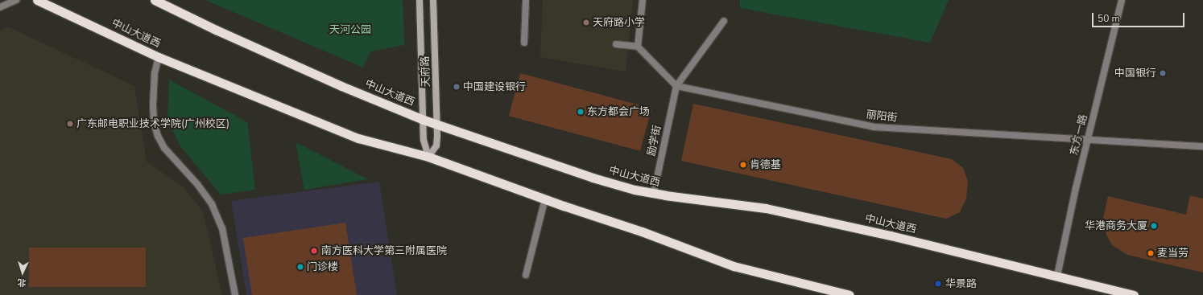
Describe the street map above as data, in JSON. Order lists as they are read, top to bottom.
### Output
{
  "streets": {
    "highway": ["中山大道西"],
    "main road": ["天府路"],
    "street": ["丽阳街", "东方一路", "励学街"]
  },
  "crossings": [
    ["中山大道西", "天府路"],
    ["中山大道西", "东方一路"],
    ["中山大道西", "励学街"],
    ["丽阳街", "东方一路"],
    ["丽阳街", "励学街"]
  ],
  "parks": ["天河公园"],
  "places": [
    "天府路小学",
    "中国银行",
    "中国建设银行",
    "东方都会广场",
    "广东邮电职业技术学院(广州校区)",
    "肯德基",
    "华港商务大厦",
    "南方医科大学第三附属医院",
    "麦当劳",
    "门诊楼",
    "华景路"
  ],
  "scale_bar": "50 m",
  "north": "bottom"
}
